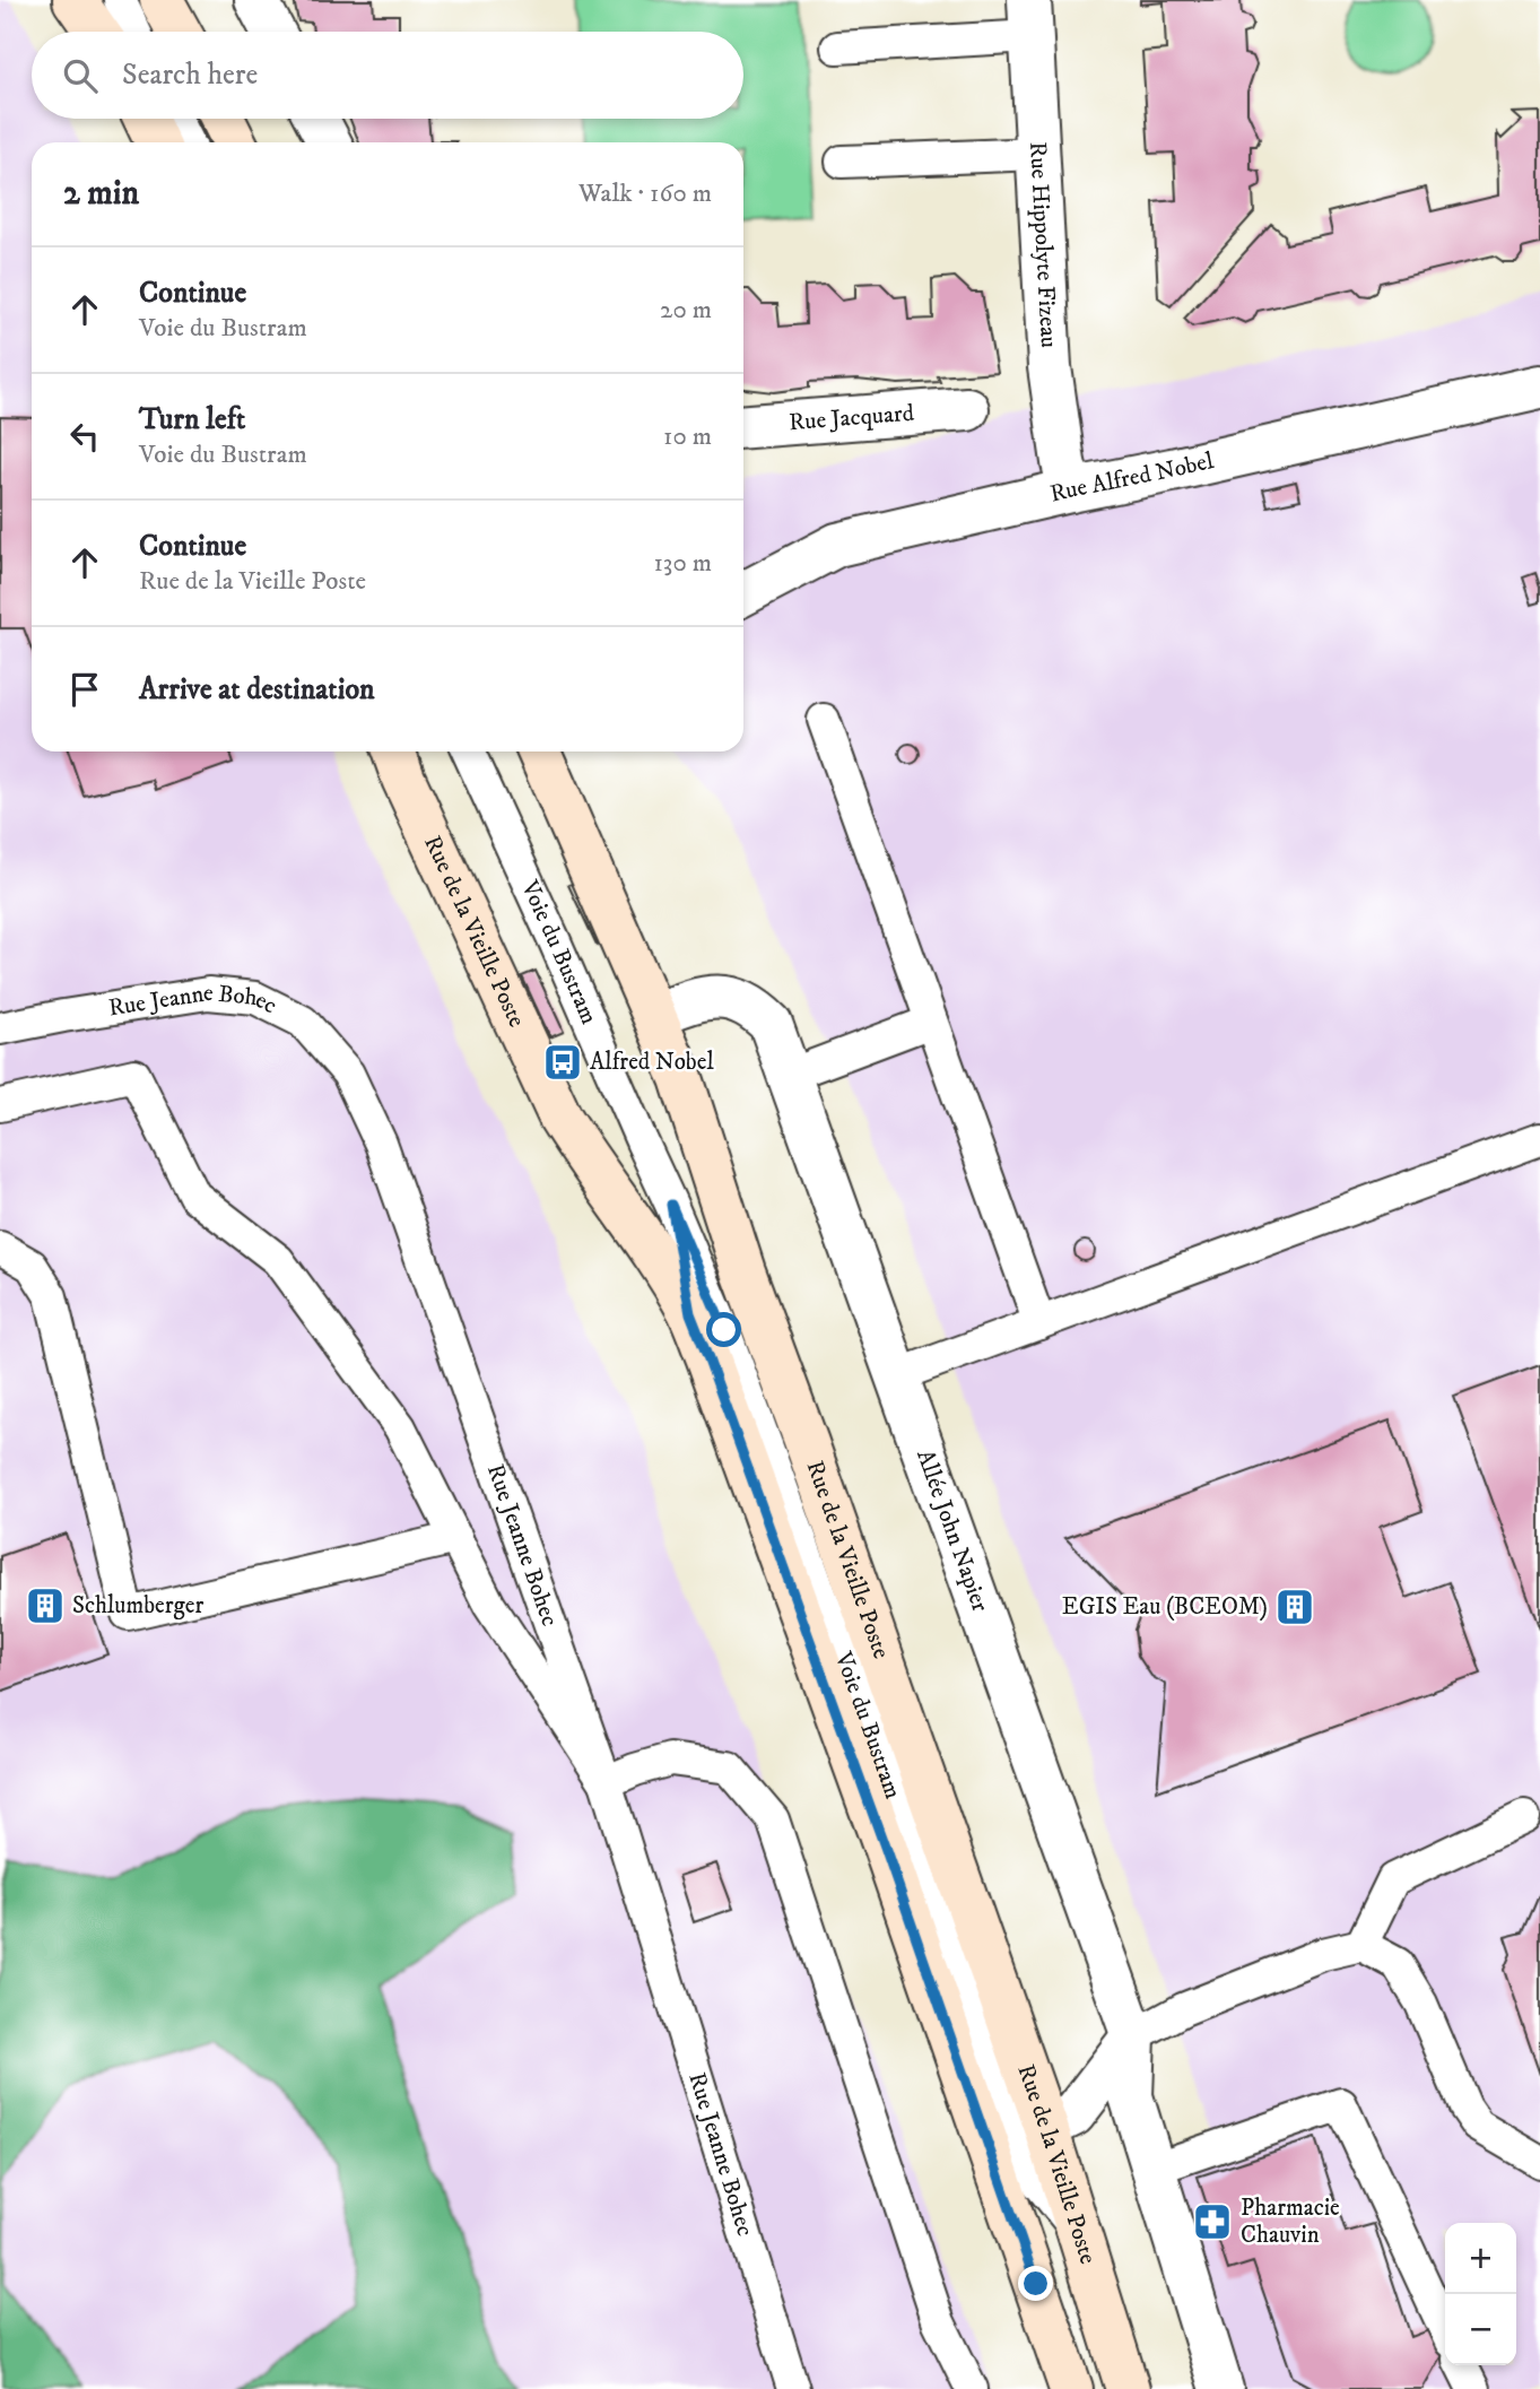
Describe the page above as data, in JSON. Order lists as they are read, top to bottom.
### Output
{
  "streets": {
    "main road": ["Rue de la Vieille Poste"],
    "street": [
      "Rue Hippolyte Fizeau",
      "Rue Jacquard",
      "Rue Alfred Nobel",
      "Allée John Napier"
    ],
    "lane": ["Voie du Bustram", "Rue Jeanne Bohec"]
  },
  "crossings": [
    ["Rue Hippolyte Fizeau", "Rue Alfred Nobel"],
    ["Rue de la Vieille Poste", "Voie du Bustram"],
    ["Rue de la Vieille Poste", "Allée John Napier"]
  ],
  "places": {
    "bus stop": ["Alfred Nobel"],
    "building": ["Schlumberger", "EGIS Eau (BCEOM)"],
    "pharmacy": ["Pharmacie Chauvin"]
  },
  "page": {
    "search": "Search here",
    "heading": ["2 min", "Walk · 160 m"],
    "list": [
      ["Continue", "Voie du Bustram", "20 m"],
      ["Turn left", "Voie du Bustram", "10 m"],
      ["Continue", "Rue de la Vieille Poste", "130 m"],
      "Arrive at destination"
    ],
    "map_buttons": ["+", "−"]
  }
}
